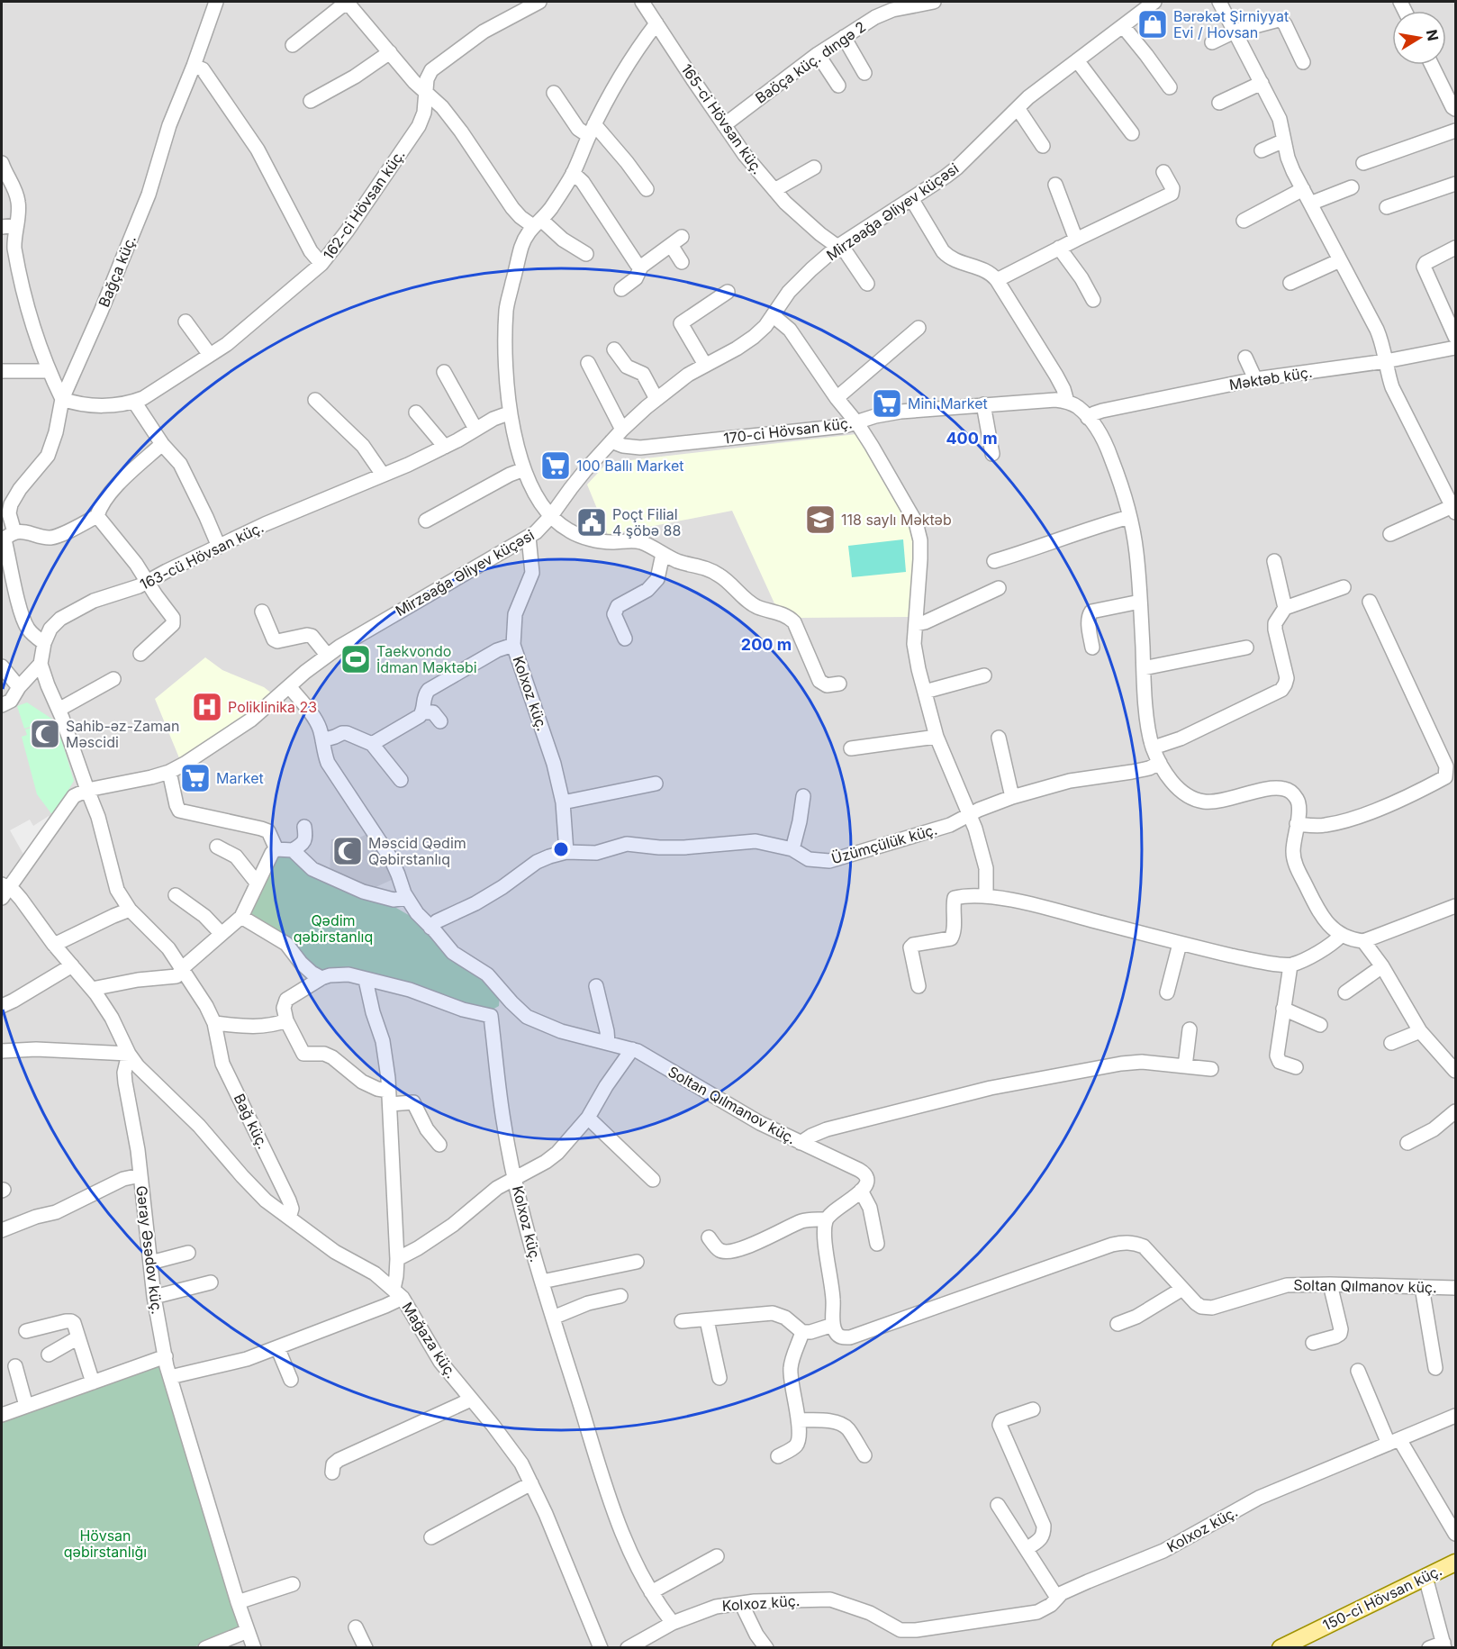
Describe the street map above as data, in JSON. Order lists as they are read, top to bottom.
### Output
{
  "streets": {
    "main road": ["150-ci Hövsan küç."],
    "street": [
      "Baöça küç. dıngə 2",
      "165-ci Hövsan küç.",
      "162-ci Hövsan küç.",
      "Mirzəağa Əliyev küçəsi",
      "Bağça küç.",
      "Məktəb küç.",
      "170-ci Hövsan küç.",
      "163-cü Hövsan küç.",
      "Kolxoz küç.",
      "Üzümçülük küç.",
      "Soltan Qılmanov küç.",
      "Bağ küç.",
      "Gəray Əsədov küç.",
      "Mağaza küç."
    ]
  },
  "crossings": [
    ["Baöça küç. dıngə 2", "165-ci Hövsan küç."],
    ["165-ci Hövsan küç.", "Mirzəağa Əliyev küçəsi"],
    ["162-ci Hövsan küç.", "Bağça küç."],
    ["Mirzəağa Əliyev küçəsi", "170-ci Hövsan küç."],
    ["Mirzəağa Əliyev küçəsi", "163-cü Hövsan küç."],
    ["Mirzəağa Əliyev küçəsi", "Kolxoz küç."],
    ["Mirzəağa Əliyev küçəsi", "Soltan Qılmanov küç."],
    ["Bağça küç.", "163-cü Hövsan küç."],
    ["Kolxoz küç.", "Üzümçülük küç."],
    ["Üzümçülük küç.", "Soltan Qılmanov küç."],
    ["Bağ küç.", "Mağaza küç."],
    ["Gəray Əsədov küç.", "Mağaza küç."]
  ],
  "parks": ["Qədim qəbirstanlıq", "Hövsan qəbirstanlığı"],
  "places": {
    "shop": ["Bərəkət Şirniyyat Evi / Hovsan"],
    "supermarket": ["Mini Market", "100 Ballı Market", "Market"],
    "school or university": ["118 saylı Məktəb"],
    "public building": ["Poçt Filial 4 şöbə 88"],
    "sports": ["Taekvondo İdman Məktəbi"],
    "hospital": ["Poliklinika 23"],
    "mosque": ["Sahib-əz-Zaman Məscidi", "Məscid Qədim Qəbirstanlıq"]
  },
  "north": "right",
  "rings": ["400 m", "200 m"]
}
